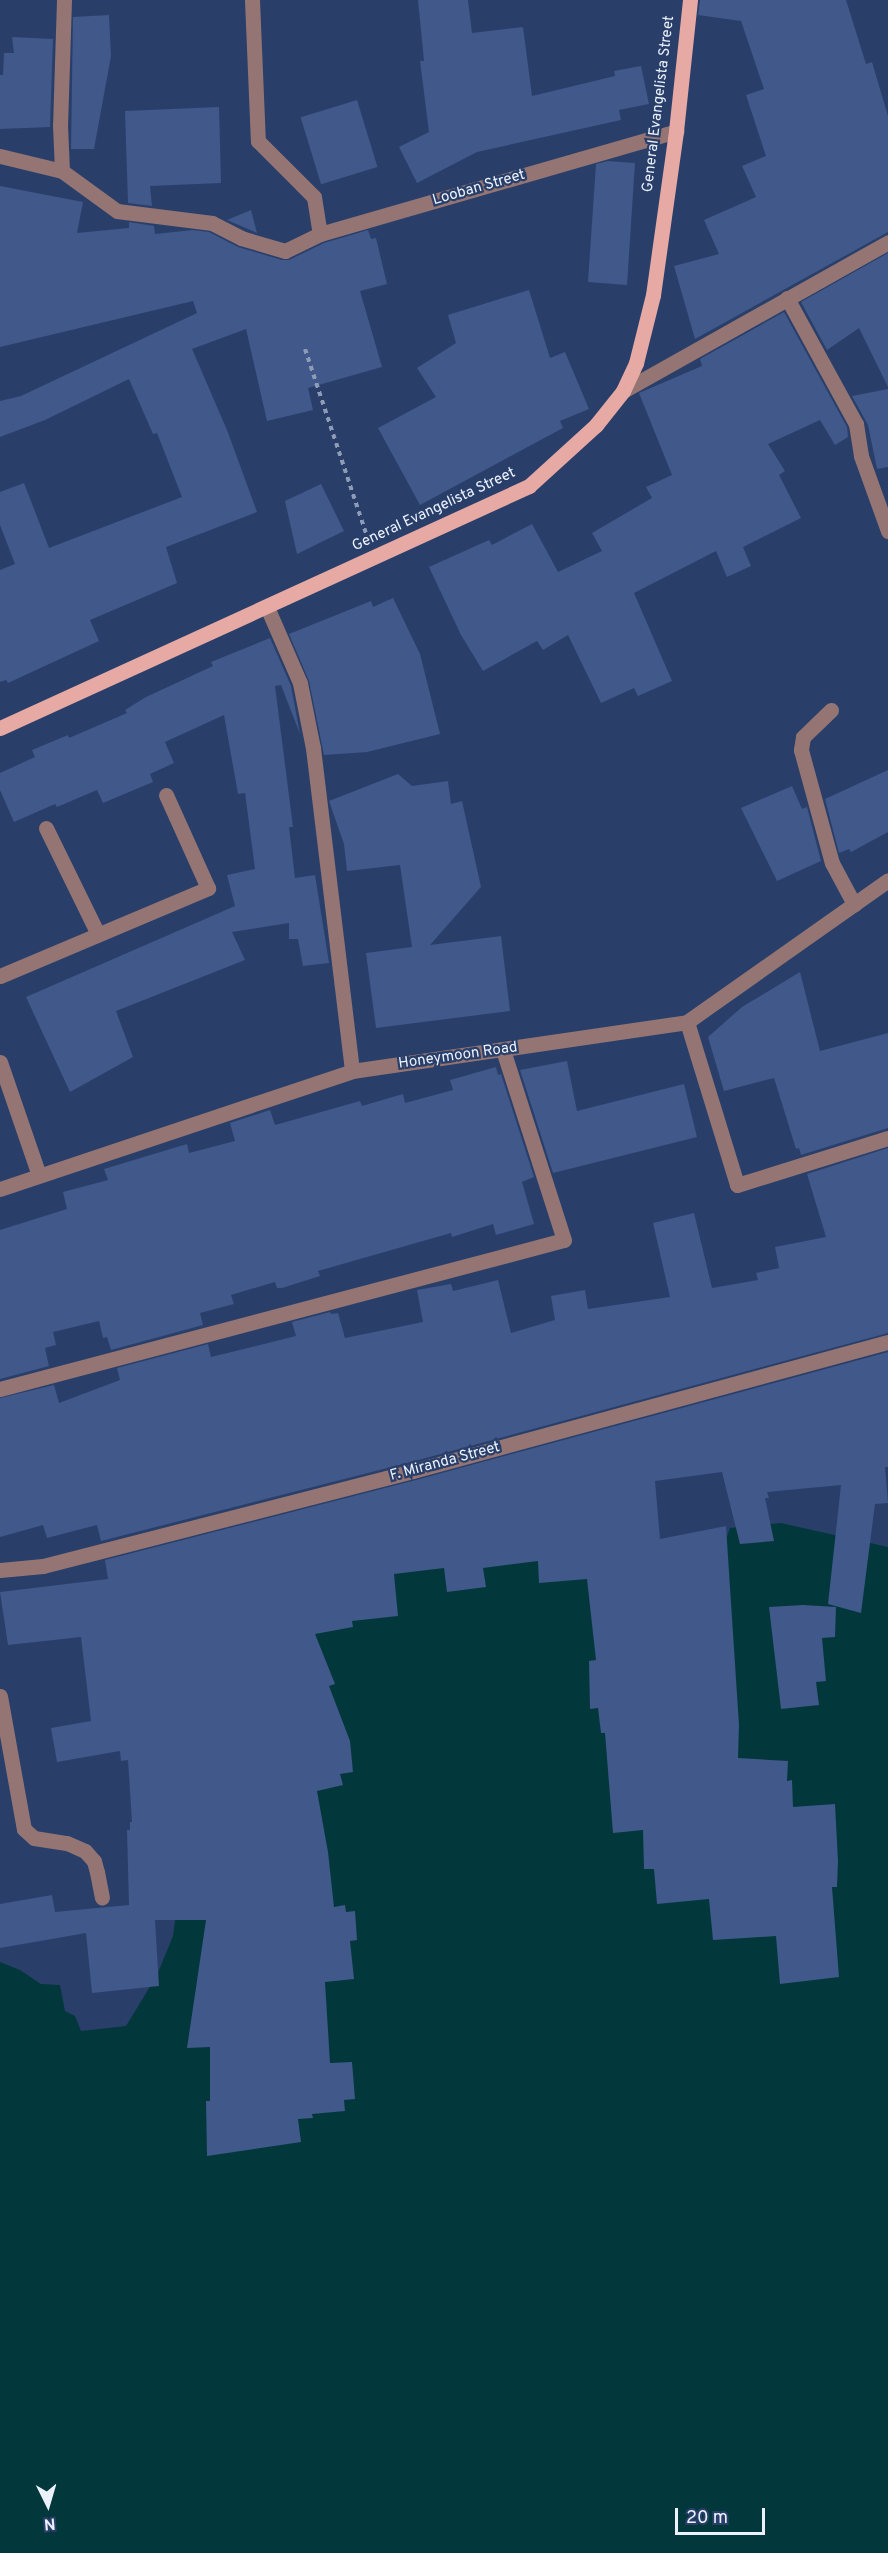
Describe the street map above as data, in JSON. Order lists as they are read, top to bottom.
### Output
{
  "streets": {
    "main road": ["General Evangelista Street"],
    "street": ["Looban Street", "Honeymoon Road", "F. Miranda Street"]
  },
  "crossings": [
    ["General Evangelista Street", "Looban Street"]
  ],
  "scale_bar": "20 m",
  "north": "bottom"
}
